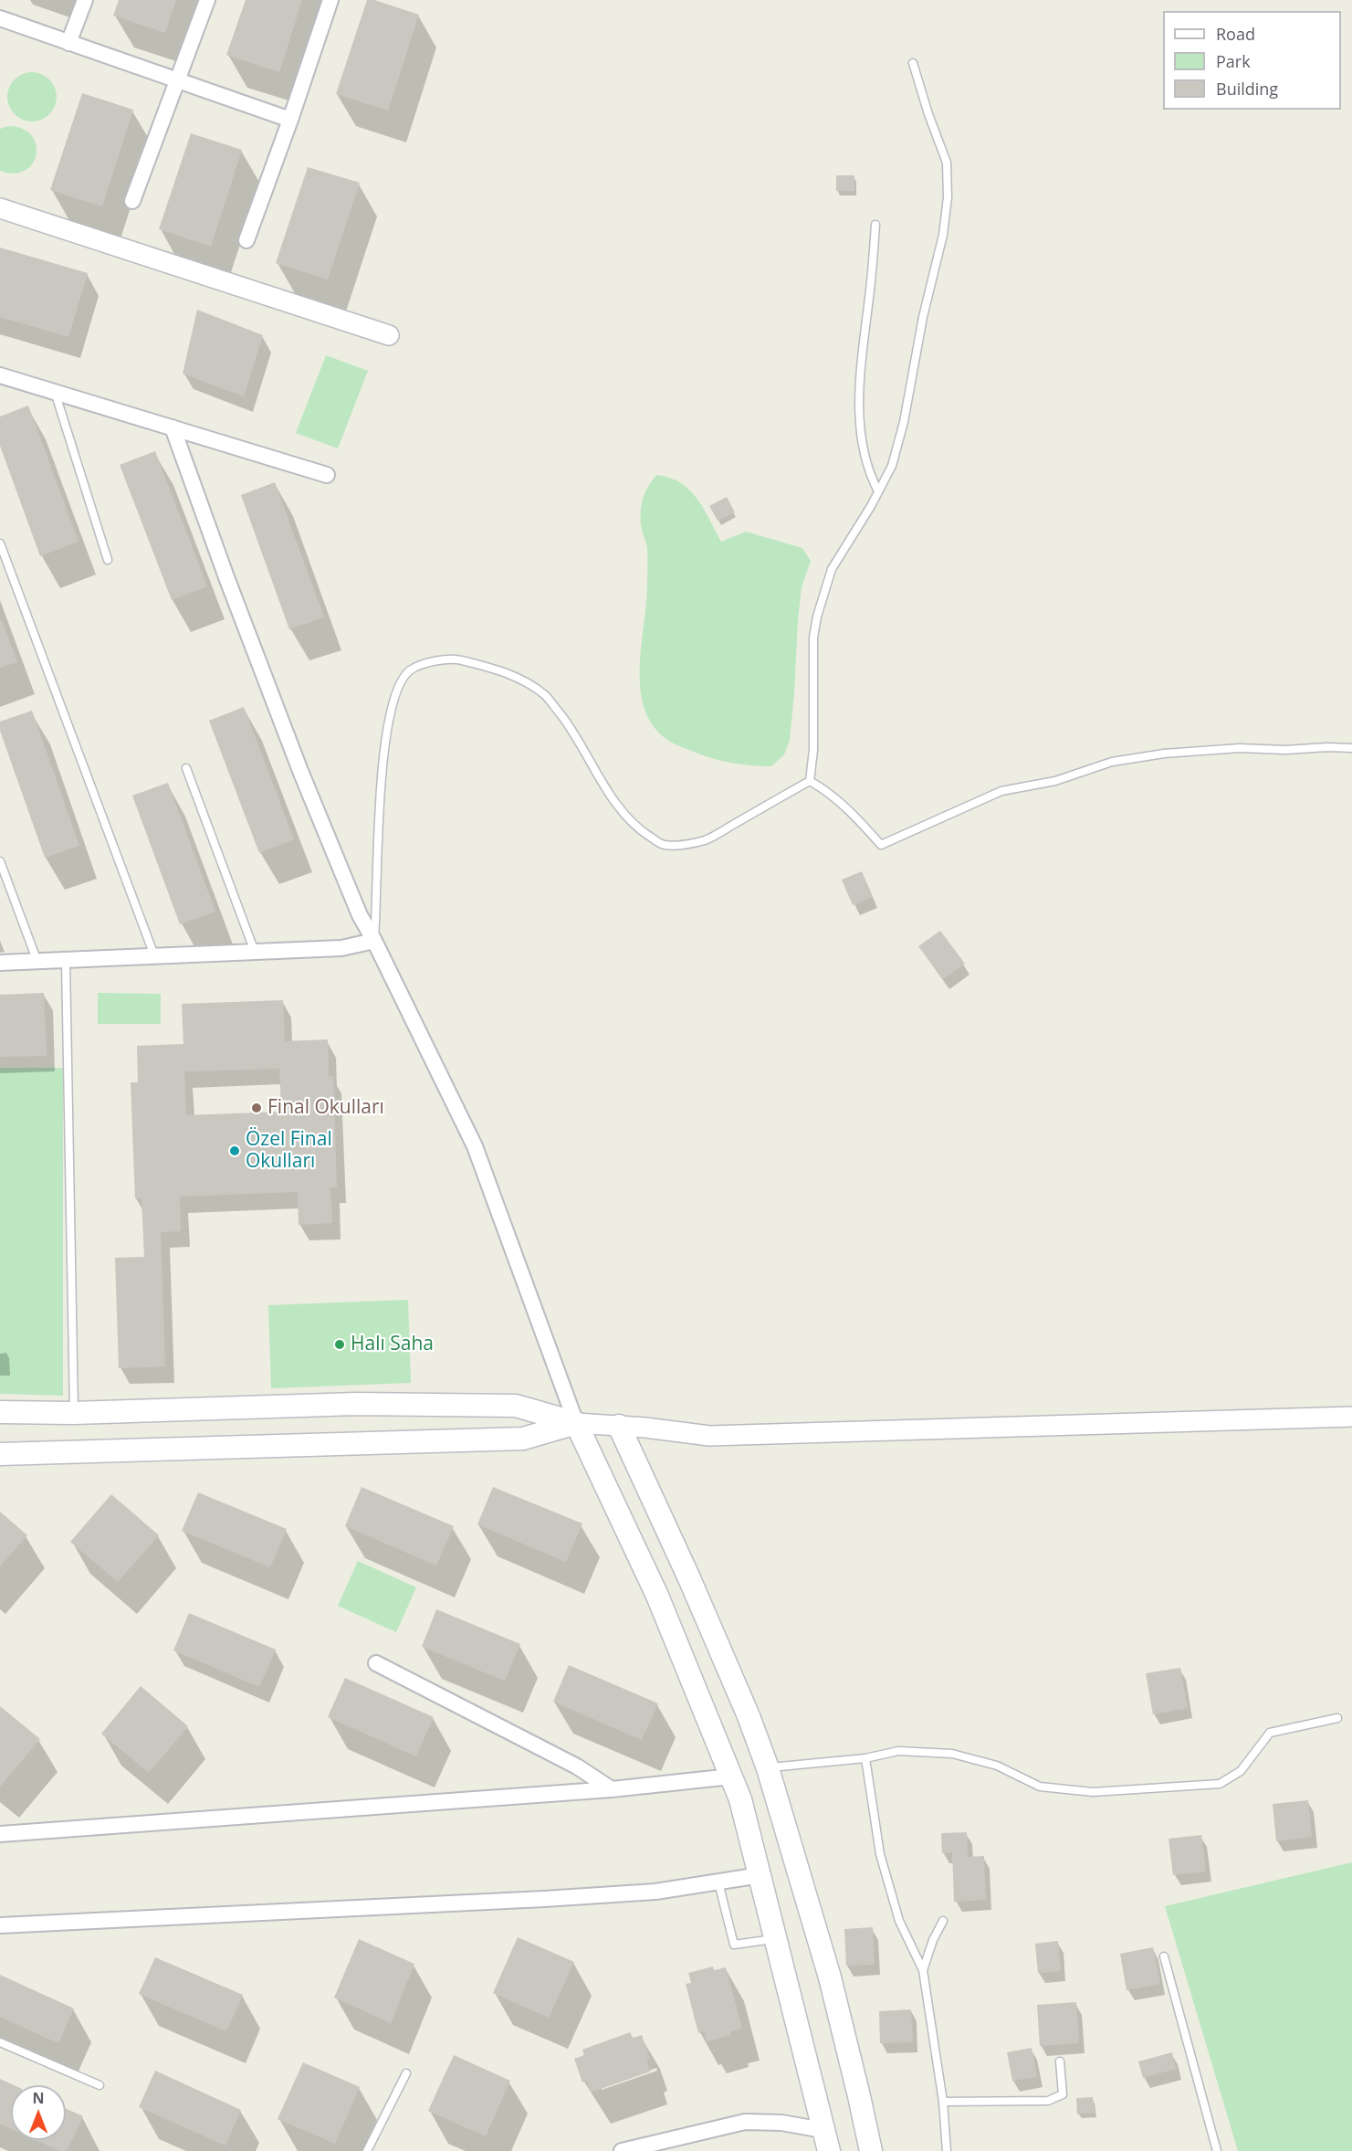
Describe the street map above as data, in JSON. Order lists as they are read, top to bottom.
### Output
{
  "places": ["Final Okulları", "Özel Final Okulları", "Halı Saha"],
  "legend": ["Road", "Park", "Building"],
  "north": "top"
}
